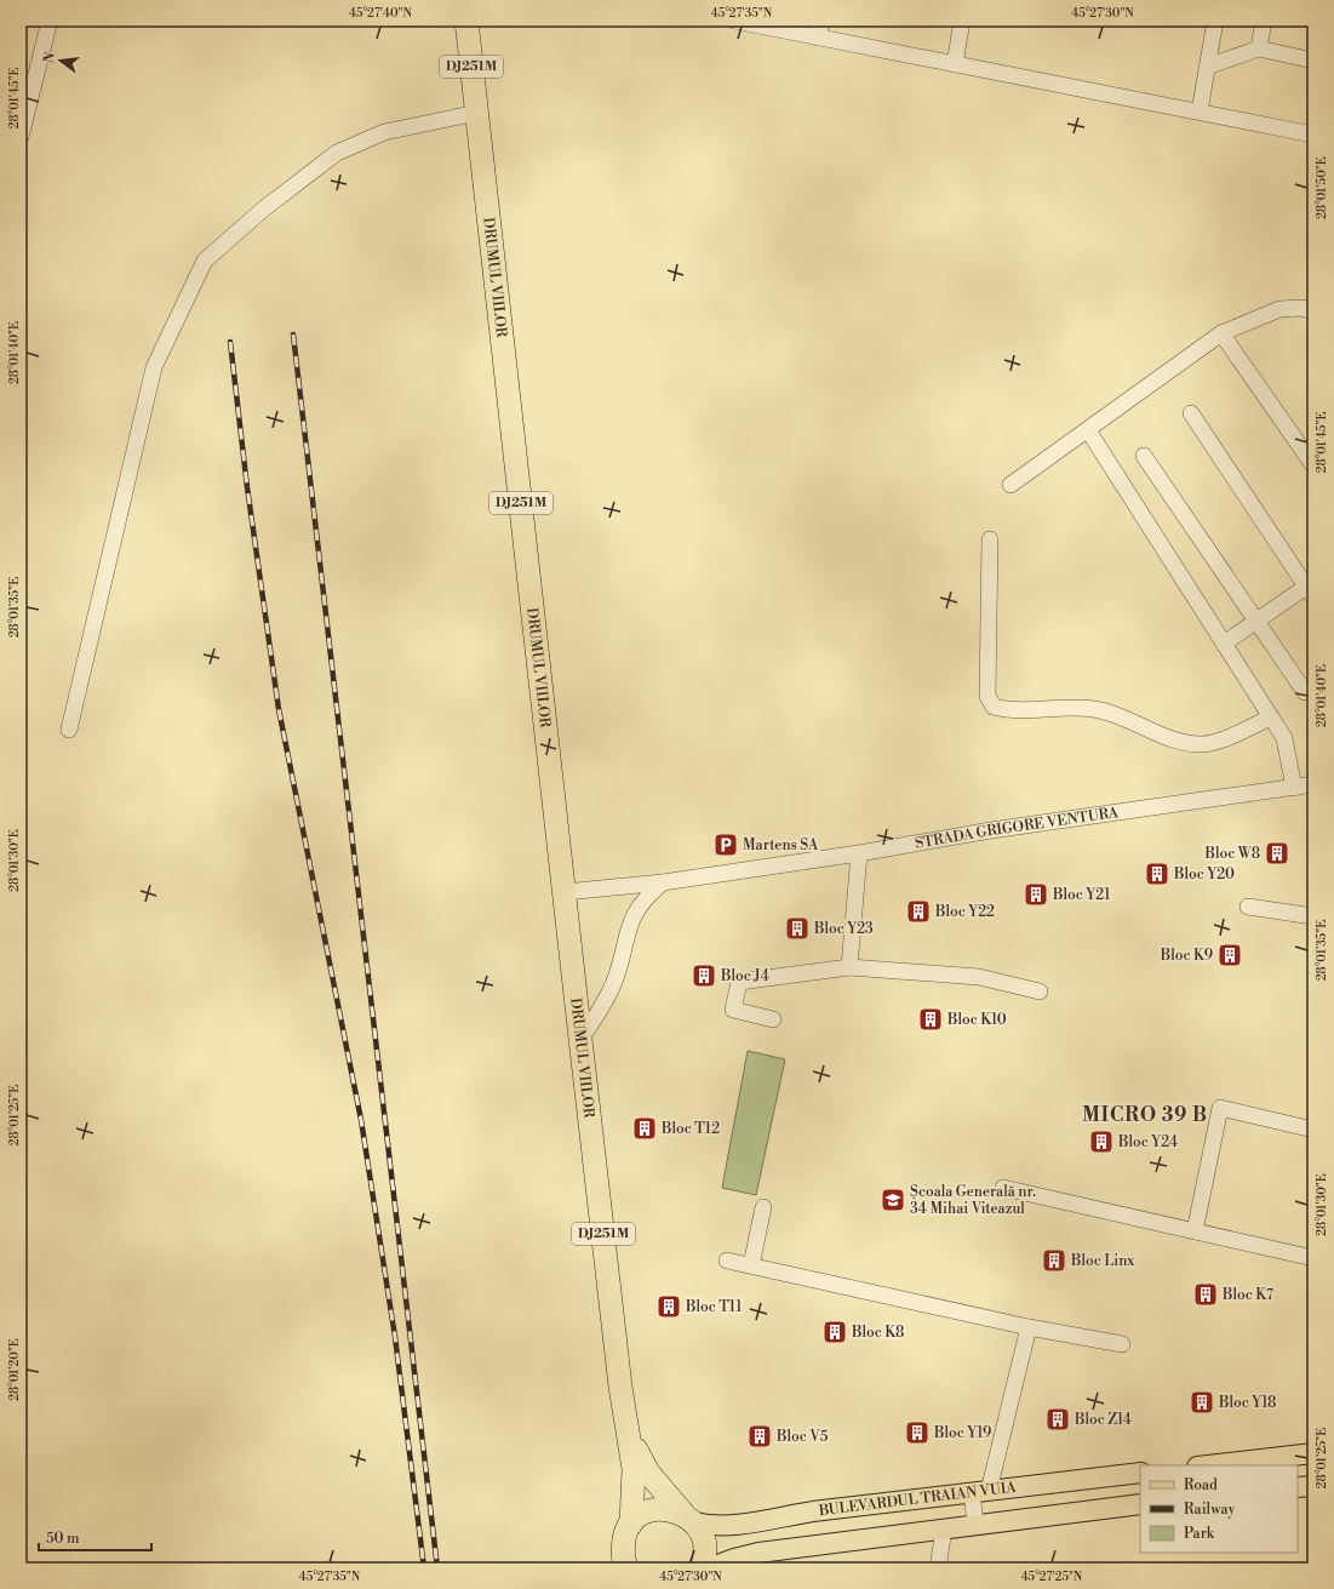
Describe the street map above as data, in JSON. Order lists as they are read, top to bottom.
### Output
{
  "streets": {
    "highway": ["DJ251M", "DRUMUL VIILOR"],
    "main road": ["BULEVARDUL TRAIAN VUIA"],
    "street": ["STRADA GRIGORE VENTURA"]
  },
  "crossings": [
    ["DJ251M", "DRUMUL VIILOR"],
    ["DJ251M", "BULEVARDUL TRAIAN VUIA"],
    ["DRUMUL VIILOR", "STRADA GRIGORE VENTURA"],
    ["DRUMUL VIILOR", "BULEVARDUL TRAIAN VUIA"]
  ],
  "districts": ["MICRO 39 B"],
  "places": {
    "parking": ["Martens SA"],
    "building": [
      "Bloc W8",
      "Bloc Y20",
      "Bloc Y21",
      "Bloc Y22",
      "Bloc Y23",
      "Bloc K9",
      "Bloc J4",
      "Bloc K10",
      "Bloc T12",
      "Bloc Y24",
      "Bloc Linx",
      "Bloc K7",
      "Bloc T11",
      "Bloc K8",
      "Bloc Y18",
      "Bloc Z14",
      "Bloc Y19",
      "Bloc V5"
    ],
    "school or university": ["Școala Generală nr. 34 Mihai Viteazul"]
  },
  "legend": ["Road", "Railway", "Park"],
  "scale_bar": "50 m",
  "north": "left",
  "coordinates": [
    "45°27'40\"N",
    "45°27'35\"N",
    "45°27'30\"N",
    "28°01'45\"E",
    "28°01'50\"E",
    "28°01'40\"E",
    "28°01'35\"E",
    "28°01'30\"E",
    "28°01'25\"E",
    "28°01'20\"E",
    "45°27'25\"N"
  ]
}
